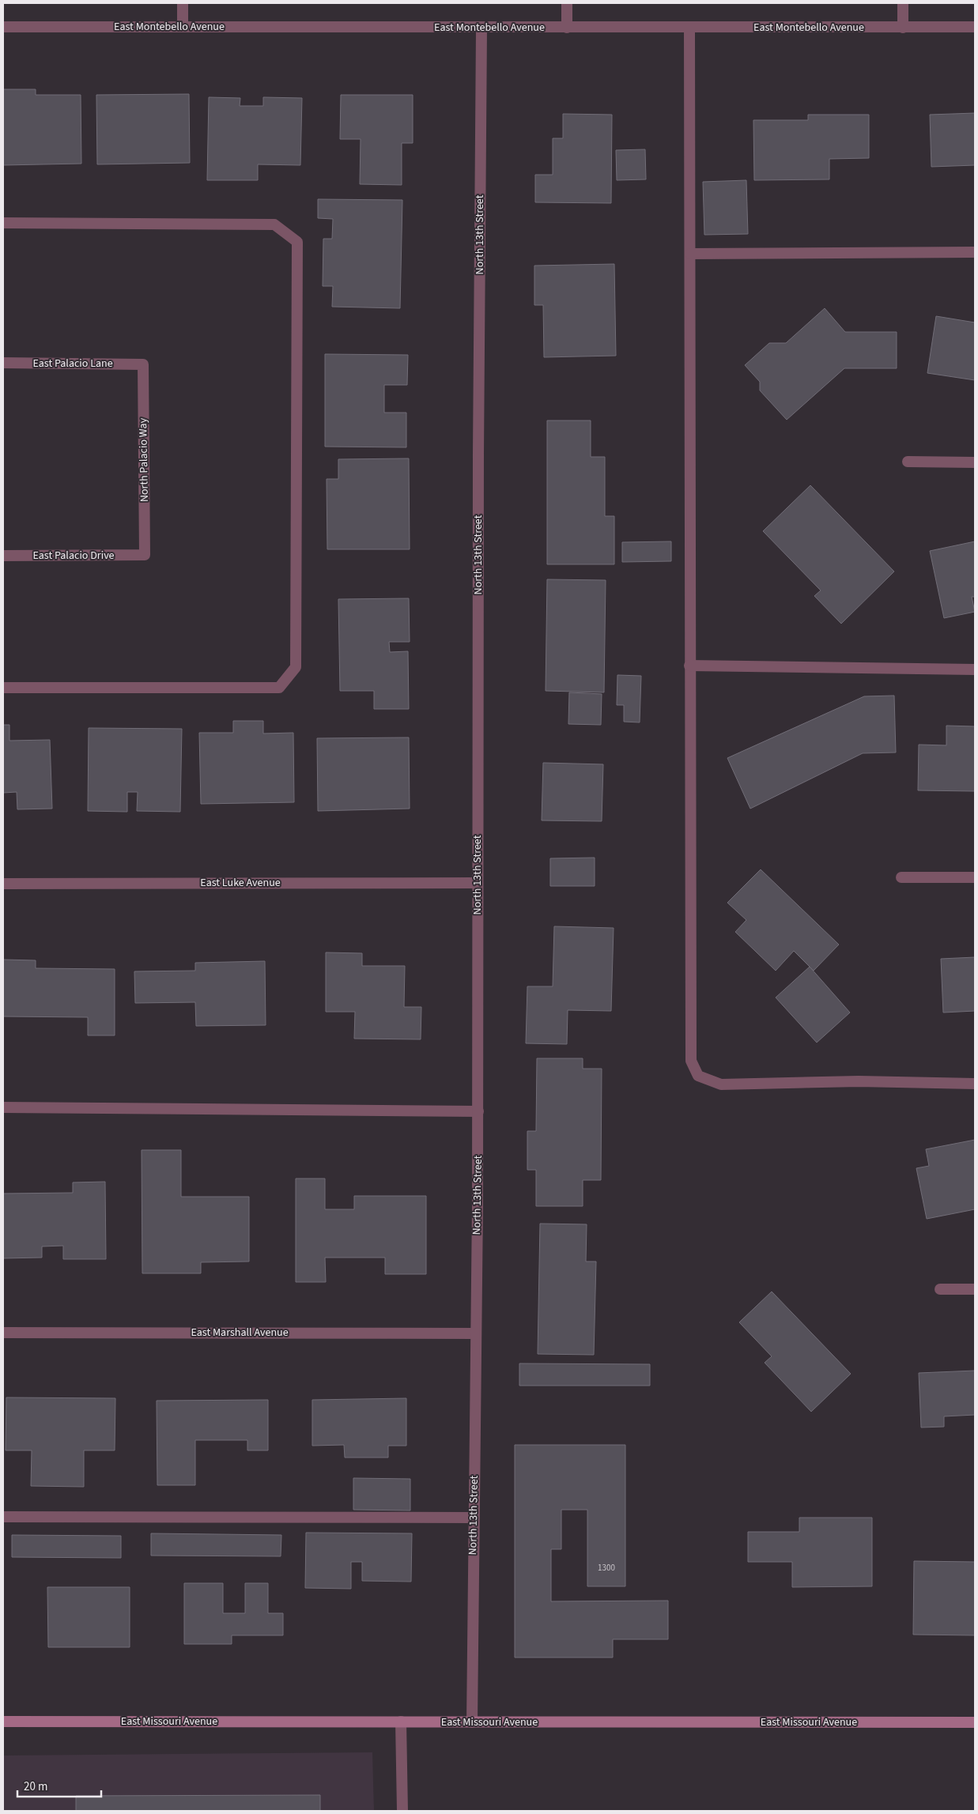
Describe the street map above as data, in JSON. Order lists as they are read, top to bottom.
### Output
{
  "streets": {
    "main road": ["East Missouri Avenue"],
    "street": [
      "East Montebello Avenue",
      "North 13th Street",
      "East Palacio Lane",
      "North Palacio Way",
      "East Palacio Drive",
      "East Luke Avenue",
      "East Marshall Avenue"
    ]
  },
  "crossings": [
    ["East Montebello Avenue", "North 13th Street"],
    ["North 13th Street", "East Luke Avenue"],
    ["North 13th Street", "East Marshall Avenue"],
    ["North 13th Street", "East Missouri Avenue"],
    ["East Palacio Lane", "North Palacio Way"],
    ["North Palacio Way", "East Palacio Drive"]
  ],
  "house_numbers": ["1300"],
  "scale_bar": "20 m"
}
